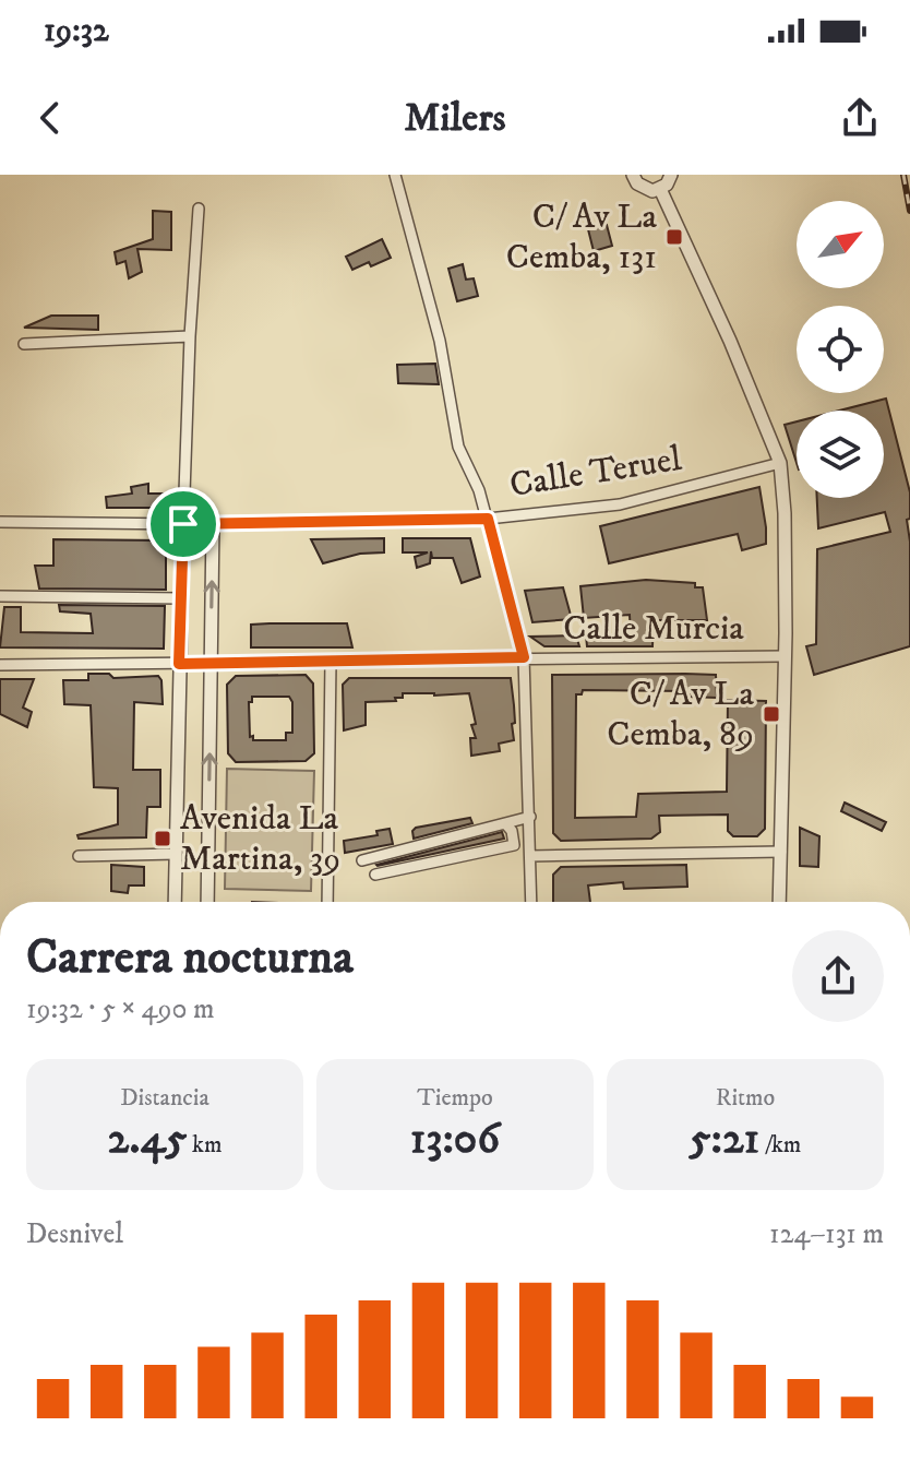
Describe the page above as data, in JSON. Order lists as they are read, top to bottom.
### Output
{
  "streets": {
    "street": ["Calle Teruel", "Calle Murcia"]
  },
  "places": {
    "transit": ["C/ Av La Cemba, 131", "C/ Av La Cemba, 89", "Avenida La Martina, 39"]
  },
  "north": "top right",
  "page": {
    "status": "19:32",
    "header": "Milers",
    "heading": ["Carrera nocturna", "19:32 · 5 × 490 m"],
    "stats": [
      ["Distancia", "2.45 km"],
      ["Tiempo", "13:06"],
      ["Ritmo", "5:21 /km"]
    ],
    "chart": ["Desnivel", "124–131 m"]
  }
}
